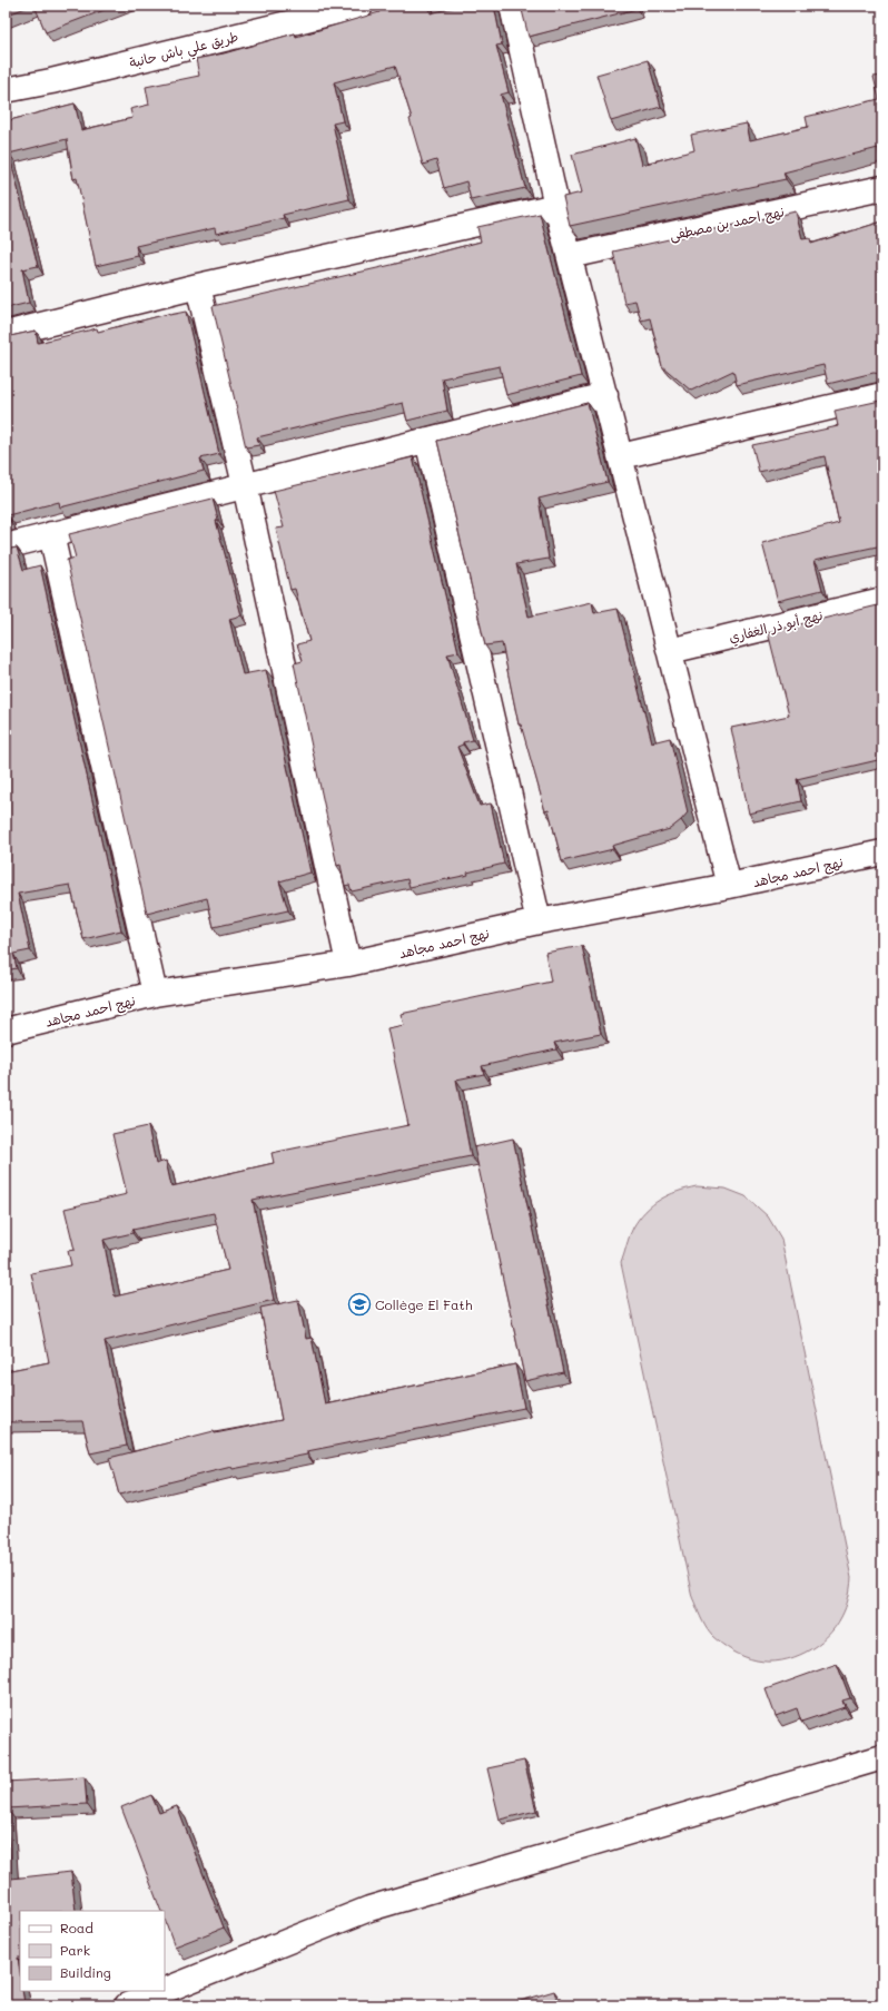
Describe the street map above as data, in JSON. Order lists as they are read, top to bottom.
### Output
{
  "streets": {
    "street": [
      "طريق علي باش حانبة",
      "نهج احمد بن مصطفى",
      "نهج أبو ذر الغفاري",
      "نهج احمد مجاهد"
    ]
  },
  "places": {
    "school or university": ["Collège El Fath"]
  },
  "legend": ["Road", "Park", "Building"]
}
